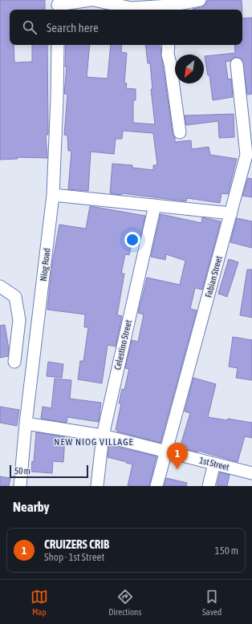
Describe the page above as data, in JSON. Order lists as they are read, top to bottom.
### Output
{
  "streets": {
    "street": [
      "Niog Road",
      "Fabian Street",
      "Celestino Street",
      "1st Street"
    ]
  },
  "crossings": [
    ["Niog Road", "1st Street"],
    ["Fabian Street", "1st Street"],
    ["Celestino Street", "1st Street"]
  ],
  "districts": ["NEW NIOG VILLAGE"],
  "scale_bar": "50 m",
  "north": "bottom left",
  "page": {
    "search": "Search here",
    "pins": "1",
    "scale": "50 m",
    "heading": "Nearby",
    "list": [
      {
        "mark": "1",
        "name": "CRUIZERS CRIB",
        "note": "Shop · 1st Street",
        "value": "150 m"
      }
    ],
    "nav": ["Map", "Directions", "Saved"]
  }
}
